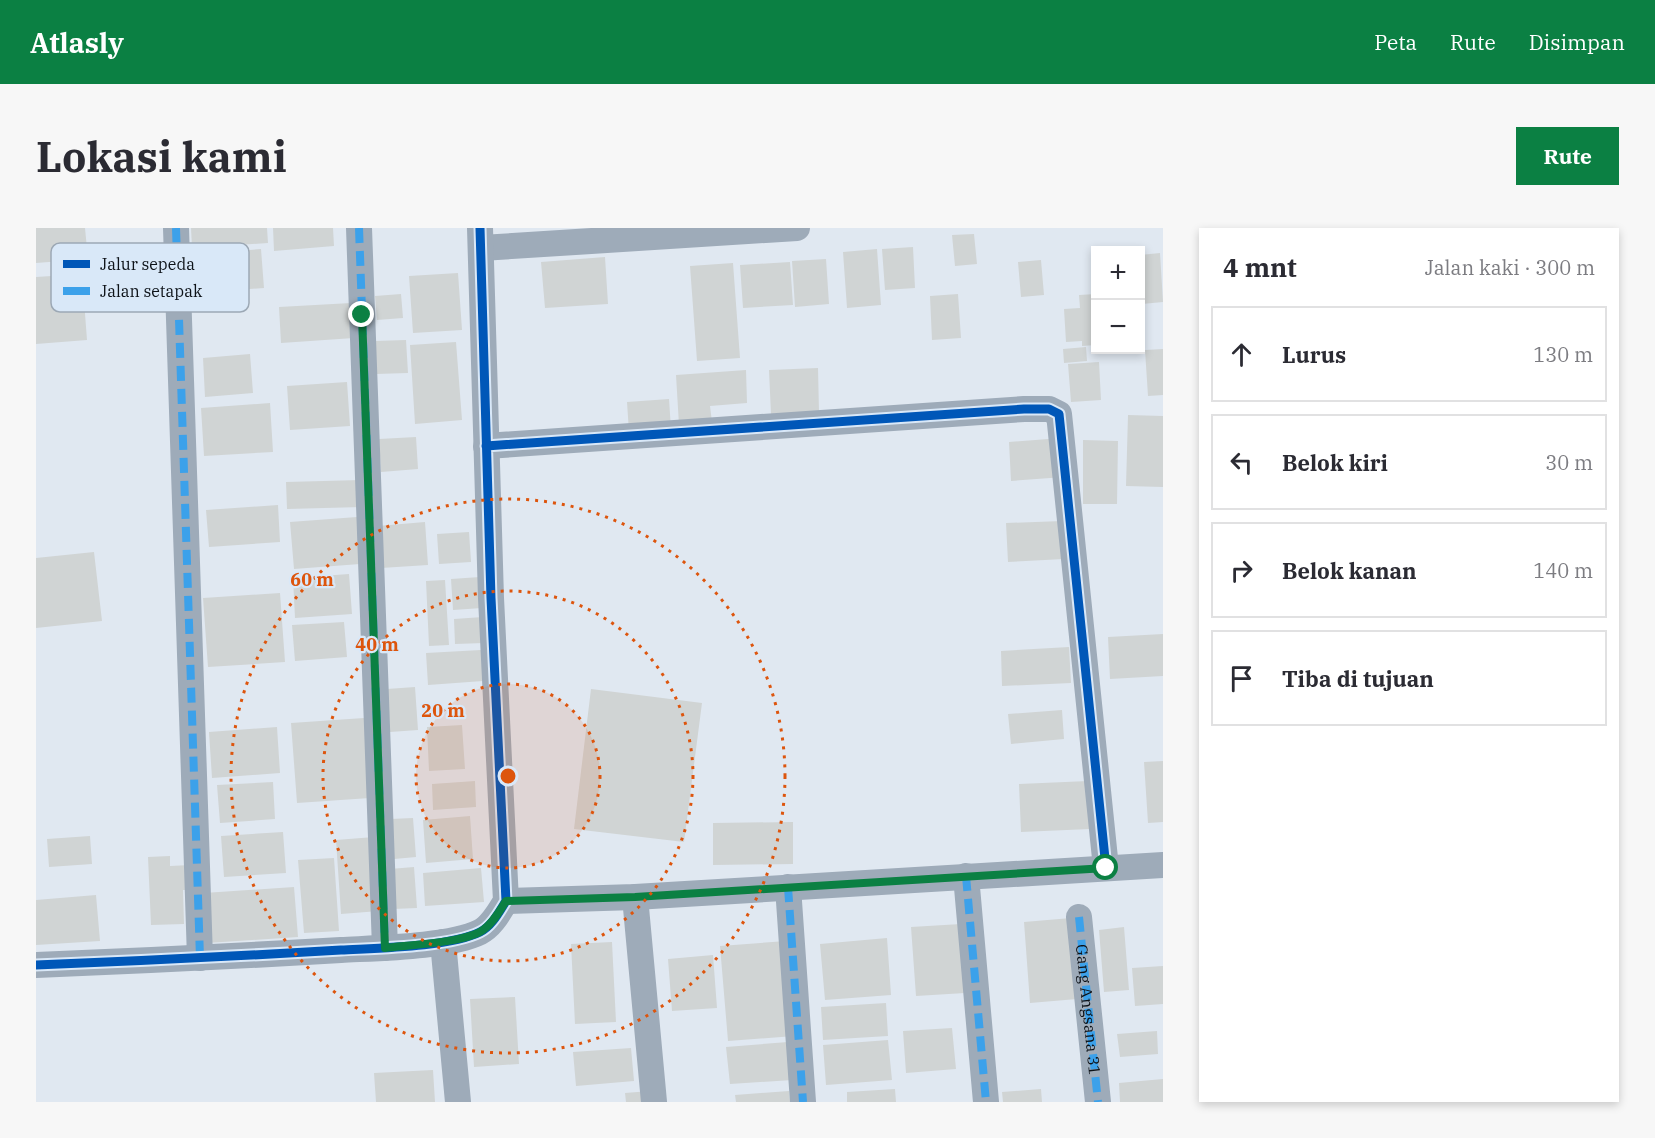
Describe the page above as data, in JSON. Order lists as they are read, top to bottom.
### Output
{
  "streets": {
    "street": ["Gang Angsana 31"]
  },
  "legend": ["Jalur sepeda", "Jalan setapak"],
  "page": {
    "header": "Atlasly",
    "nav": ["Peta", "Rute", "Disimpan"],
    "buttons": "Rute",
    "title": "Lokasi kami",
    "heading": ["4 mnt", "Jalan kaki · 300 m"],
    "map_buttons": ["+", "−"],
    "list": [
      ["Lurus", "130 m"],
      ["Belok kiri", "30 m"],
      ["Belok kanan", "140 m"],
      "Tiba di tujuan"
    ]
  },
  "rings": ["60 m", "40 m", "20 m"]
}
